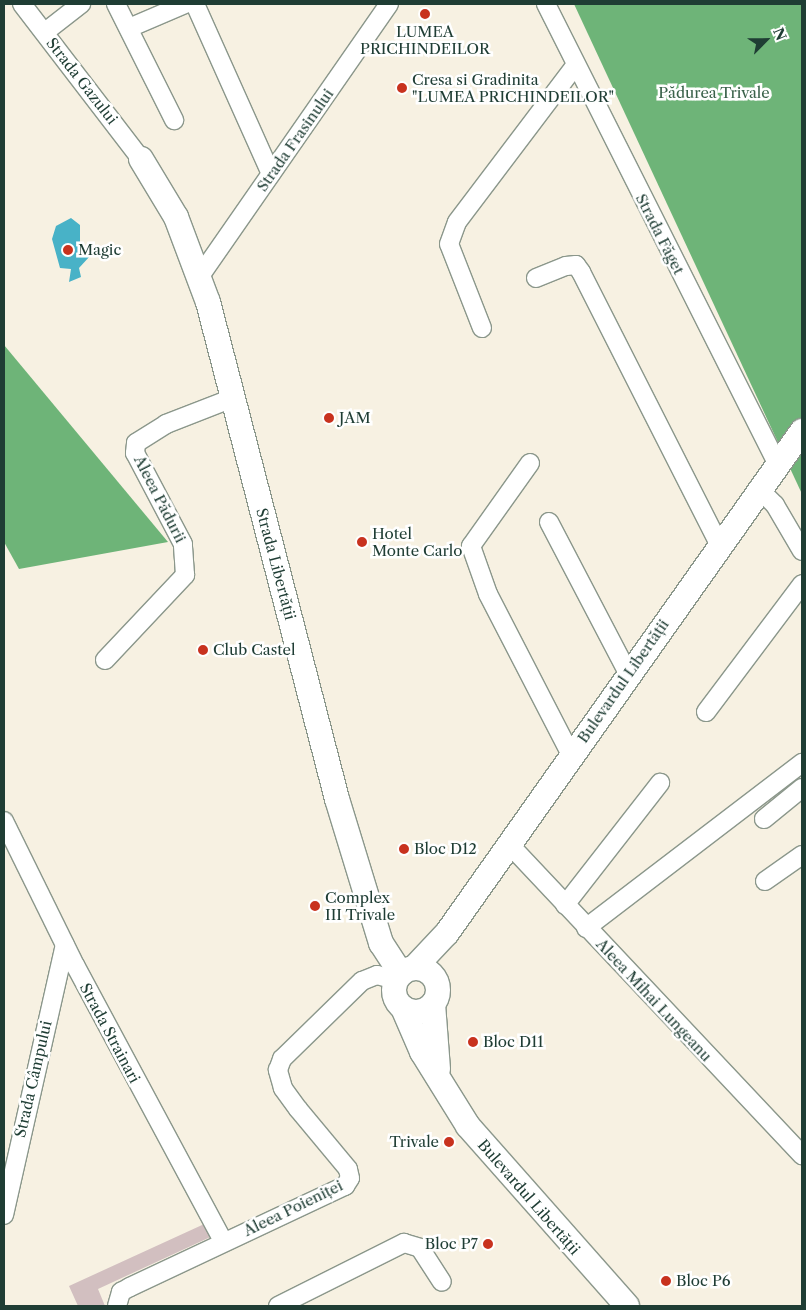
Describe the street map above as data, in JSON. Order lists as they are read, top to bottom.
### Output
{
  "streets": {
    "main road": ["Strada Libertății", "Bulevardul Libertății"],
    "street": [
      "Strada Gazului",
      "Strada Frasinului",
      "Strada Făget",
      "Aleea Pădurii",
      "Aleea Mihai Lungeanu",
      "Strada Strainari",
      "Strada Câmpului",
      "Aleea Poieniței"
    ]
  },
  "crossings": [
    ["Strada Gazului", "Strada Libertății"],
    ["Strada Frasinului", "Strada Libertății"],
    ["Strada Făget", "Bulevardul Libertății"],
    ["Aleea Pădurii", "Strada Libertății"],
    ["Strada Libertății", "Bulevardul Libertății"],
    ["Strada Libertății", "Aleea Poieniței"],
    ["Bulevardul Libertății", "Aleea Mihai Lungeanu"],
    ["Bulevardul Libertății", "Aleea Poieniței"],
    ["Strada Strainari", "Strada Câmpului"],
    ["Strada Strainari", "Aleea Poieniței"]
  ],
  "parks": ["Pădurea Trivale"],
  "places": [
    "LUMEA PRICHINDEILOR",
    "Cresa si Gradinita \"LUMEA PRICHINDEILOR\"",
    "Magic",
    "JAM",
    "Hotel Monte Carlo",
    "Club Castel",
    "Bloc D12",
    "Complex III Trivale",
    "Bloc D11",
    "Trivale",
    "Bloc P7",
    "Bloc P6"
  ],
  "north": "top right"
}
